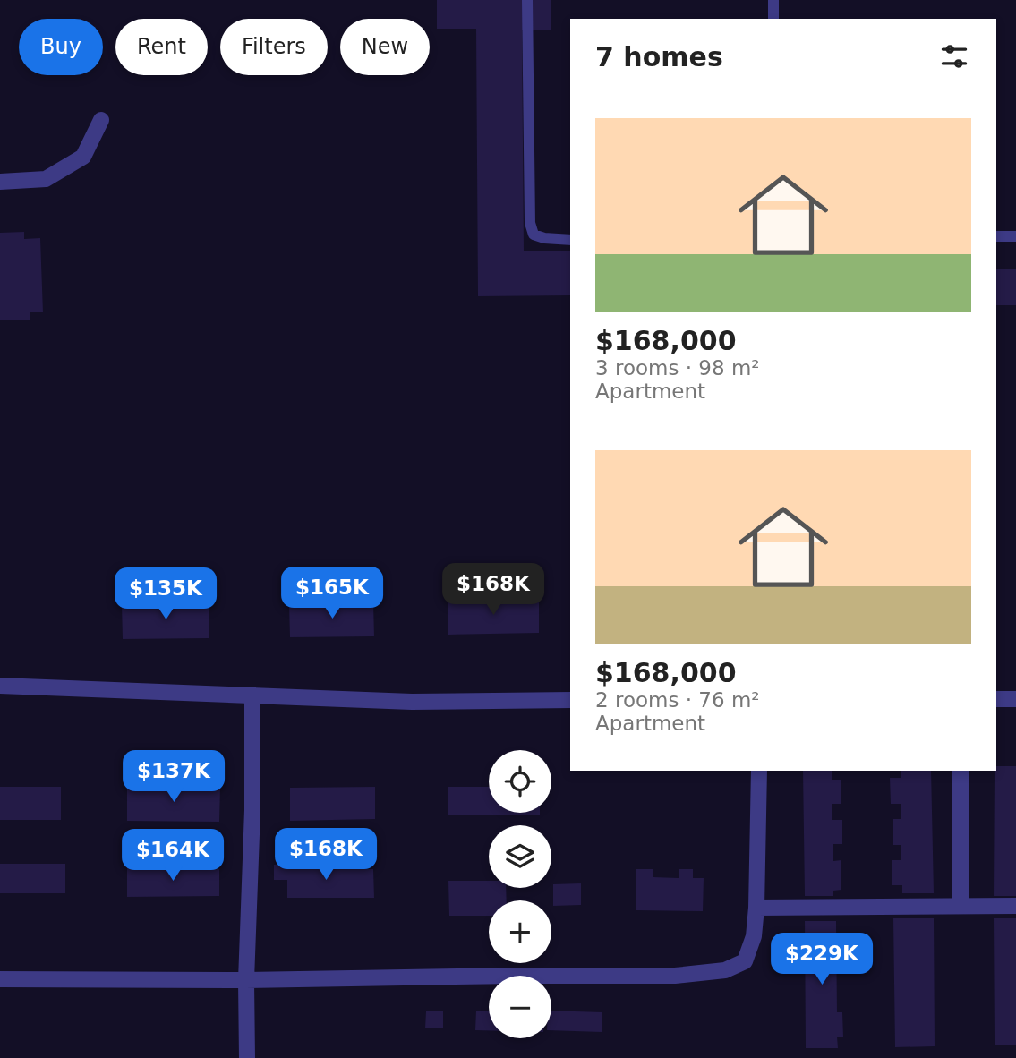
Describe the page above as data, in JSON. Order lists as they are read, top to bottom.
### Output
{
  "page": {
    "chip": [
      "Buy",
      "Rent",
      "Filters",
      "New"
    ],
    "heading": "7 homes",
    "list": [
      {
        "name": "$168,000",
        "note": "3 rooms · 98 m² · Apartment"
      },
      {
        "name": "$168,000",
        "note": "2 rooms · 76 m² · Apartment"
      }
    ],
    "price": [
      "$168K",
      "$165K",
      "$135K",
      "$137K",
      "$168K",
      "$164K",
      "$229K"
    ],
    "map_buttons": ["+", "−"]
  }
}
